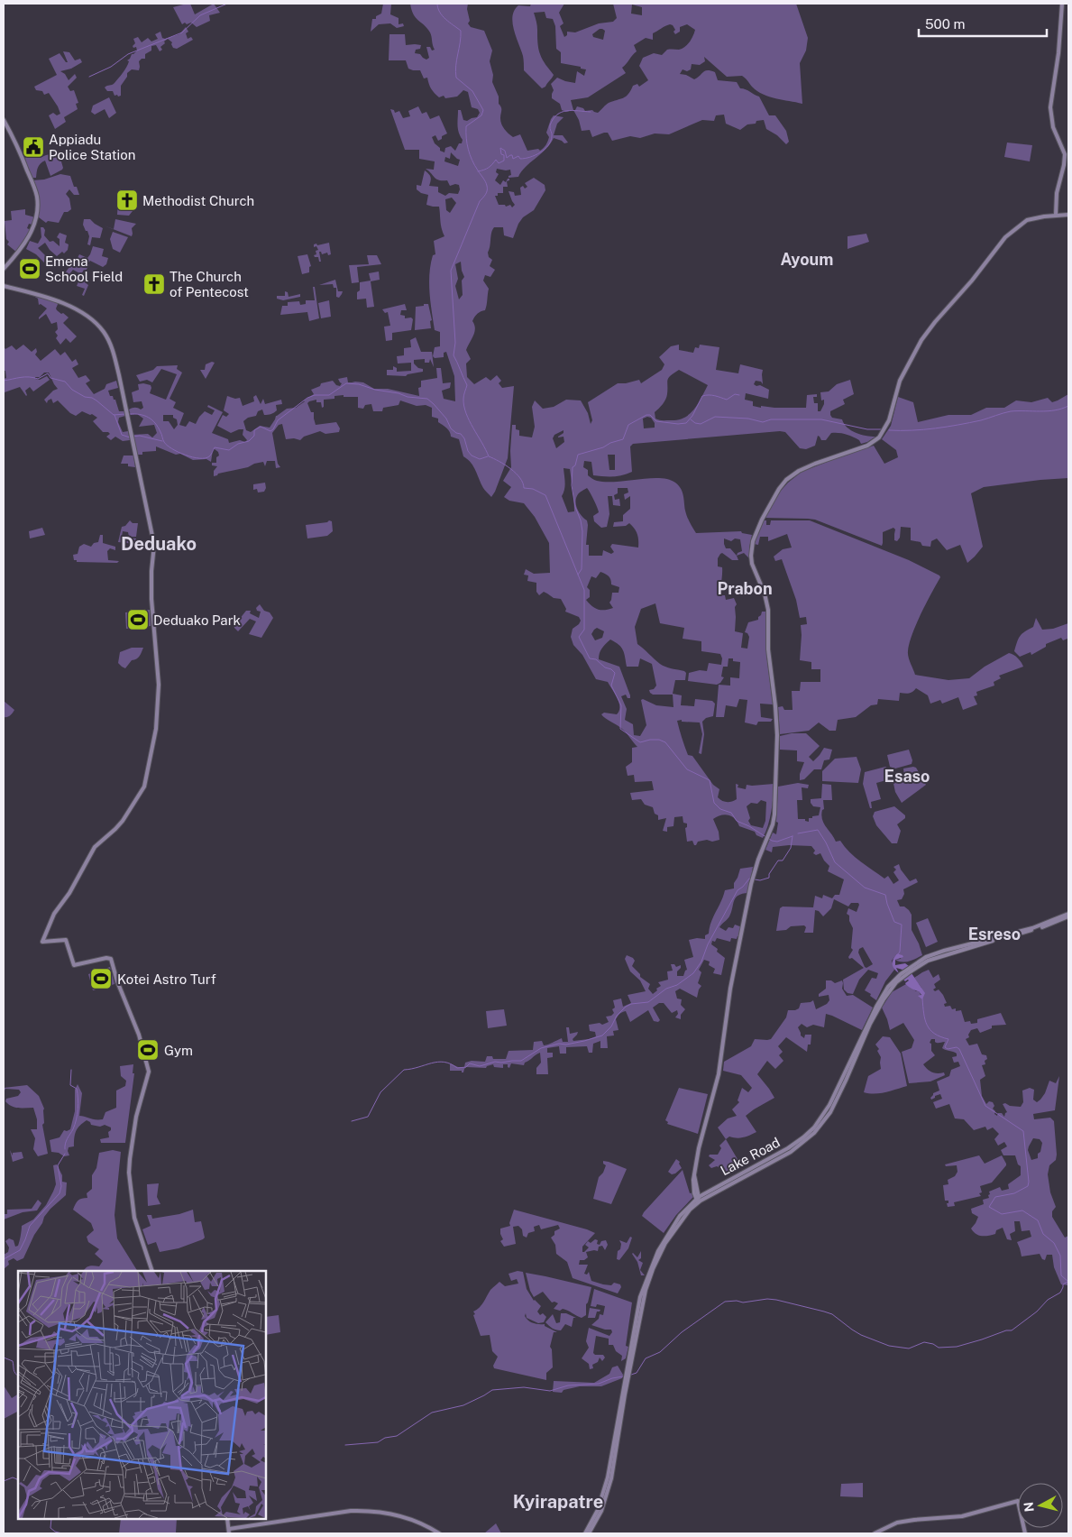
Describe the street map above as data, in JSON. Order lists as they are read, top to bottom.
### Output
{
  "streets": {
    "street": ["Lake Road"]
  },
  "districts": [
    "Ayoum",
    "Deduako",
    "Prabon",
    "Esaso",
    "Esreso",
    "Kyirapatre"
  ],
  "places": {
    "public building": ["Appiadu Police Station"],
    "church": ["Methodist Church", "The Church of Pentecost"],
    "sports": [
      "Emena School Field",
      "Deduako Park",
      "Kotei Astro Turf",
      "Gym"
    ]
  },
  "scale_bar": "500 m",
  "north": "left"
}
